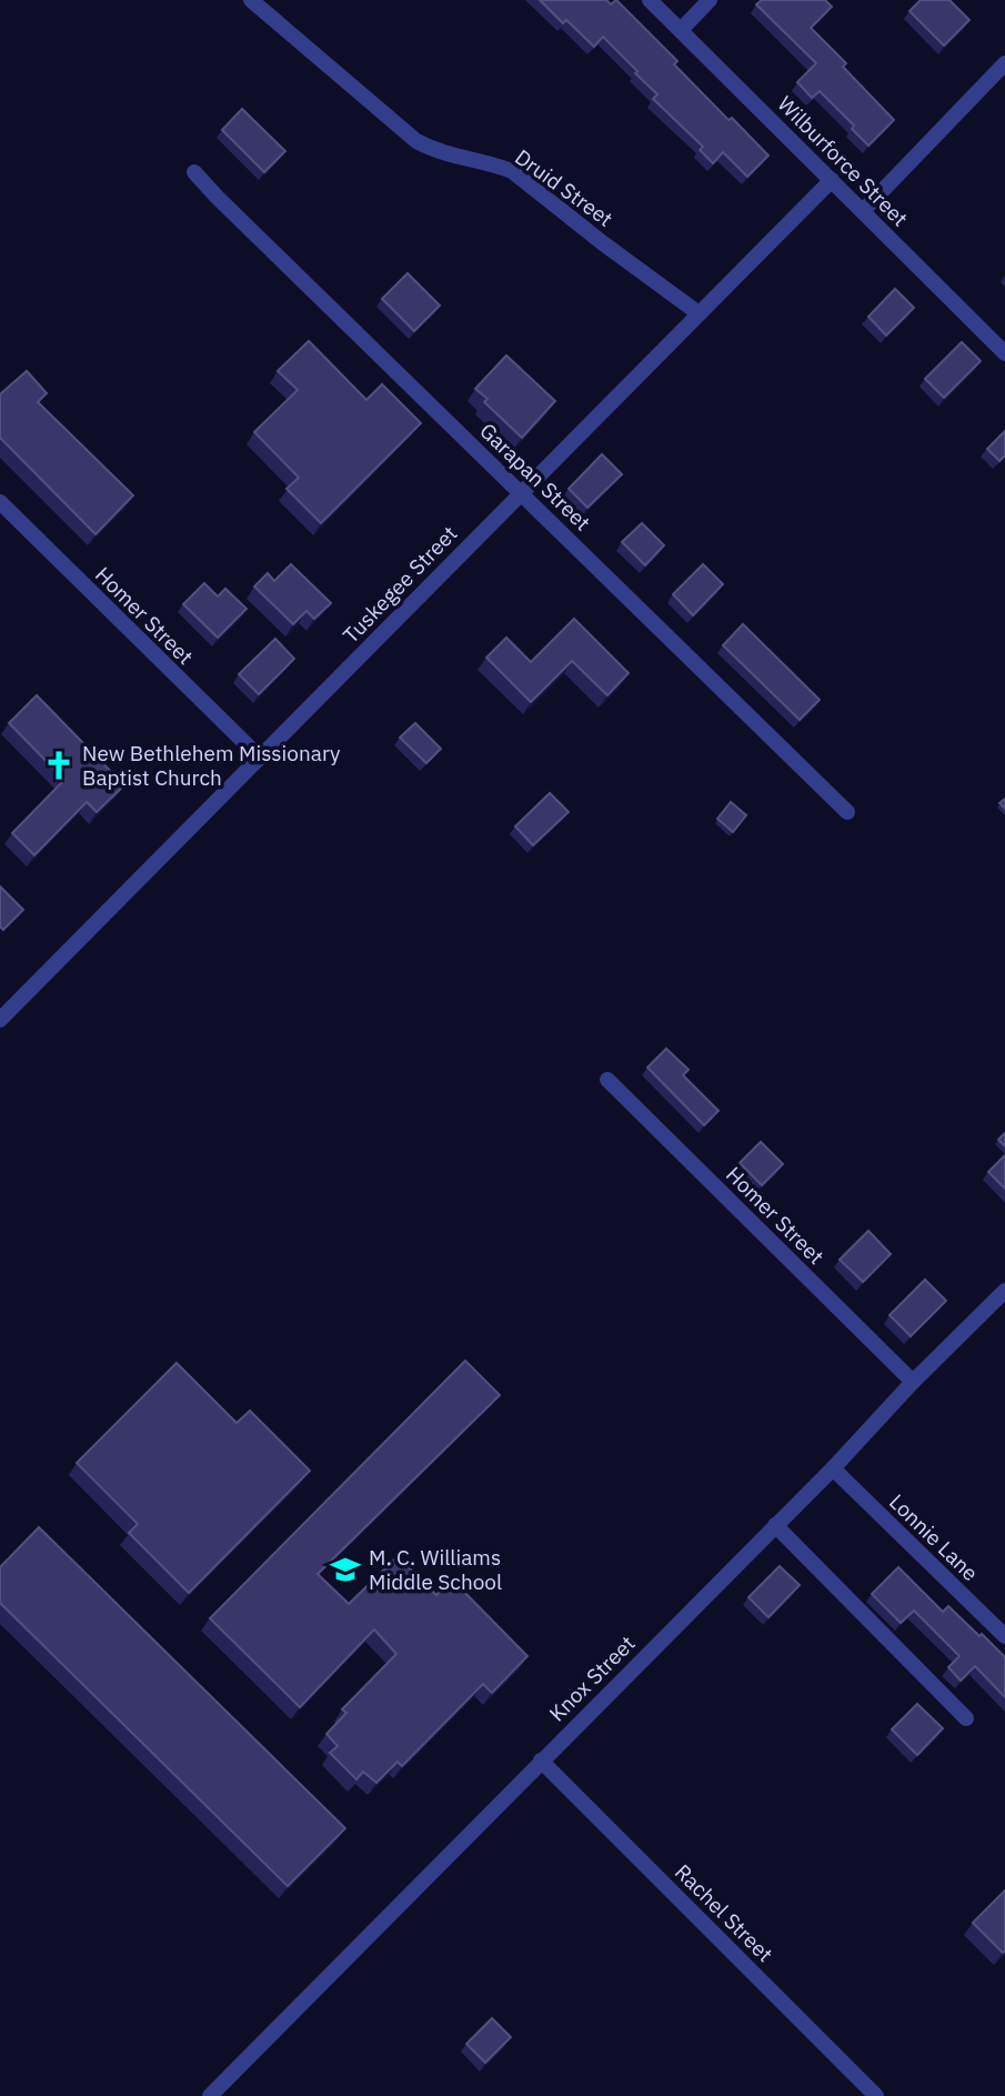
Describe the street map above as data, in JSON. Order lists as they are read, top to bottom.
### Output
{
  "streets": {
    "street": [
      "Wilburforce Street",
      "Druid Street",
      "Garapan Street",
      "Tuskegee Street",
      "Homer Street",
      "Lonnie Lane",
      "Knox Street",
      "Rachel Street"
    ]
  },
  "crossings": [
    ["Wilburforce Street", "Tuskegee Street"],
    ["Druid Street", "Tuskegee Street"],
    ["Garapan Street", "Tuskegee Street"],
    ["Tuskegee Street", "Homer Street"],
    ["Homer Street", "Knox Street"],
    ["Lonnie Lane", "Knox Street"],
    ["Knox Street", "Rachel Street"]
  ],
  "places": {
    "church": ["New Bethlehem Missionary Baptist Church"],
    "school or university": ["M. C. Williams Middle School"]
  }
}
